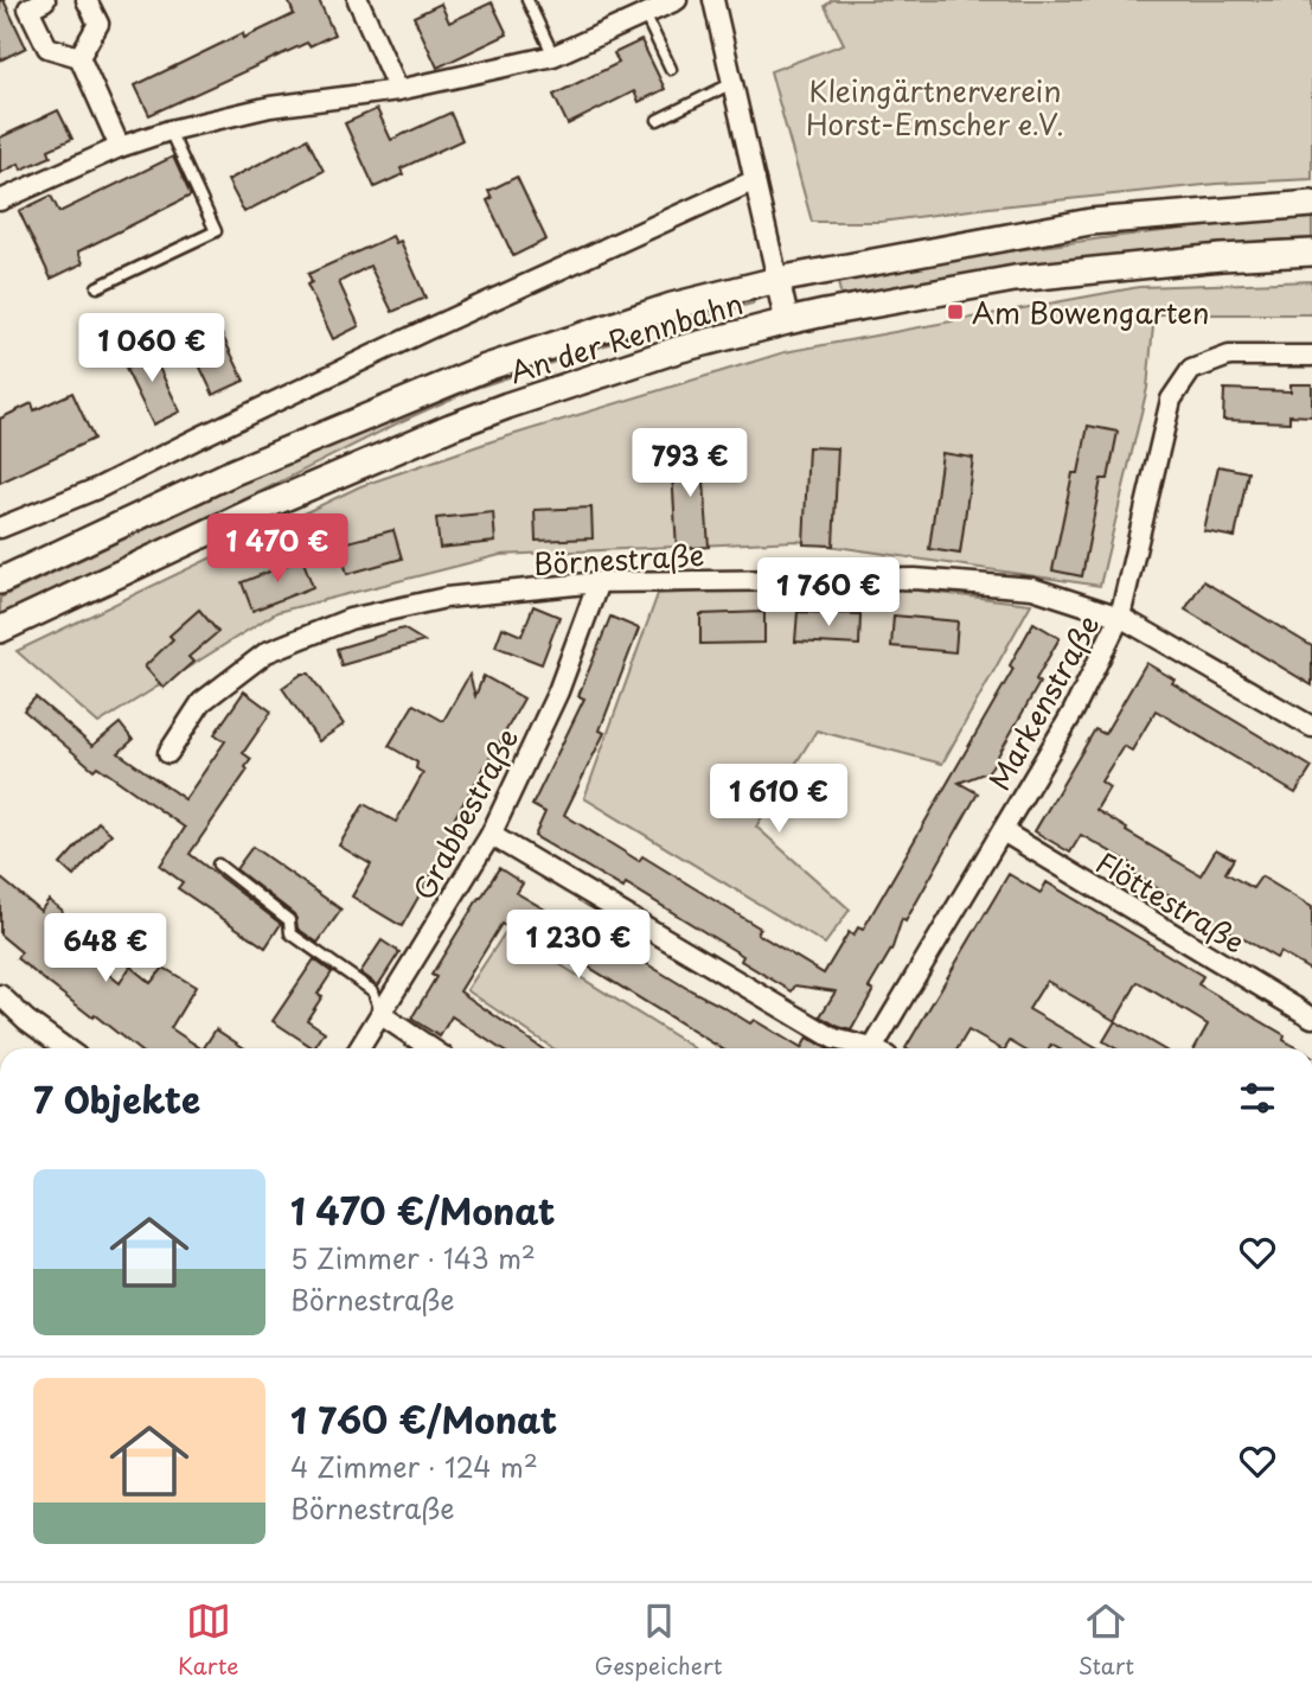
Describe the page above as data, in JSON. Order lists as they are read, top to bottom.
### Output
{
  "streets": {
    "main road": ["An der Rennbahn"],
    "street": [
      "Börnestraße",
      "Markenstraße",
      "Grabbestraße",
      "Flöttestraße"
    ]
  },
  "crossings": [
    ["Börnestraße", "Markenstraße"],
    ["Börnestraße", "Grabbestraße"],
    ["Markenstraße", "Flöttestraße"]
  ],
  "parks": ["Kleingärtnerverein Horst-Emscher e.V."],
  "places": {
    "transit": ["Am Bowengarten"]
  },
  "page": {
    "price": [
      "1 060 €",
      "793 €",
      "1 470 €",
      "1 760 €",
      "1 610 €",
      "1 230 €",
      "648 €"
    ],
    "heading": "7 Objekte",
    "list": [
      {
        "name": "1 470 €/Monat",
        "note": "5 Zimmer · 143 m² · Börnestraße"
      },
      {
        "name": "1 760 €/Monat",
        "note": "4 Zimmer · 124 m² · Börnestraße"
      }
    ],
    "tabs": ["Karte", "Gespeichert", "Start"]
  }
}
